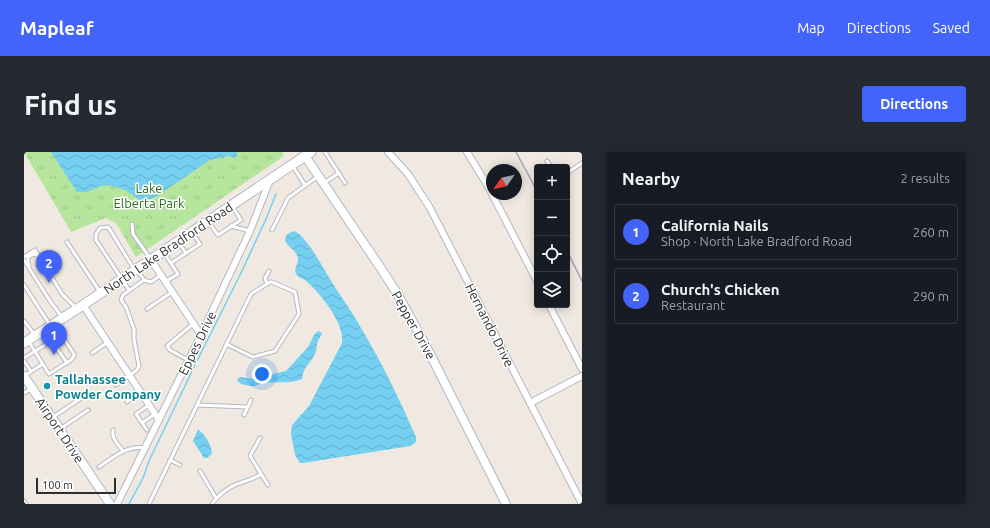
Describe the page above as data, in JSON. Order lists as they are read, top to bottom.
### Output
{
  "streets": {
    "main road": ["North Lake Bradford Road"],
    "street": [
      "Pepper Drive",
      "Hernando Drive",
      "Eppes Drive",
      "Airport Drive"
    ]
  },
  "crossings": [
    ["North Lake Bradford Road", "Pepper Drive"],
    ["North Lake Bradford Road", "Eppes Drive"]
  ],
  "parks": ["Lake Elberta Park"],
  "places": ["Tallahassee Powder Company"],
  "scale_bar": "100 m",
  "north": "bottom left",
  "page": {
    "header": "Mapleaf",
    "nav": ["Map", "Directions", "Saved"],
    "buttons": "Directions",
    "title": "Find us",
    "heading": ["Nearby", "2 results"],
    "map_buttons": ["+", "−"],
    "list": [
      {
        "mark": "1",
        "name": "California Nails",
        "note": "Shop · North Lake Bradford Road",
        "value": "260 m"
      },
      {
        "mark": "2",
        "name": "Church's Chicken",
        "note": "Restaurant",
        "value": "290 m"
      }
    ],
    "pins": ["2", "1"],
    "scale": "100 m"
  }
}
